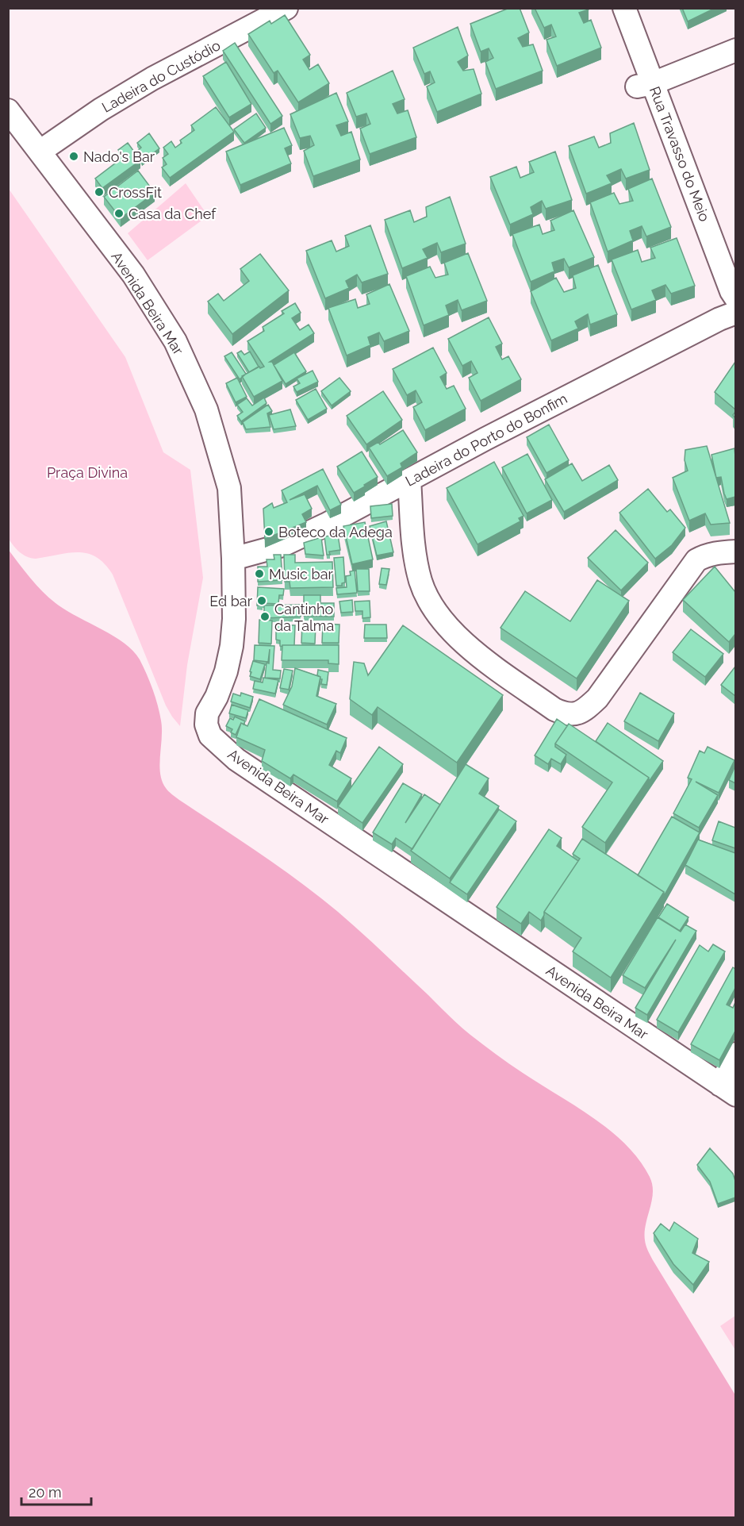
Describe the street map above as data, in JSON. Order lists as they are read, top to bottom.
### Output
{
  "streets": {
    "street": [
      "Ladeira do Custódio",
      "Rua Travasso do Meio",
      "Avenida Beira Mar",
      "Ladeira do Porto do Bonfim"
    ]
  },
  "crossings": [
    ["Ladeira do Custódio", "Avenida Beira Mar"],
    ["Avenida Beira Mar", "Ladeira do Porto do Bonfim"]
  ],
  "parks": ["Praça Divina"],
  "places": [
    "Nado's Bar",
    "CrossFit",
    "Casa da Chef",
    "Boteco da Adega",
    "Music bar",
    "Ed bar",
    "Cantinho da Talma"
  ],
  "scale_bar": "20 m"
}
